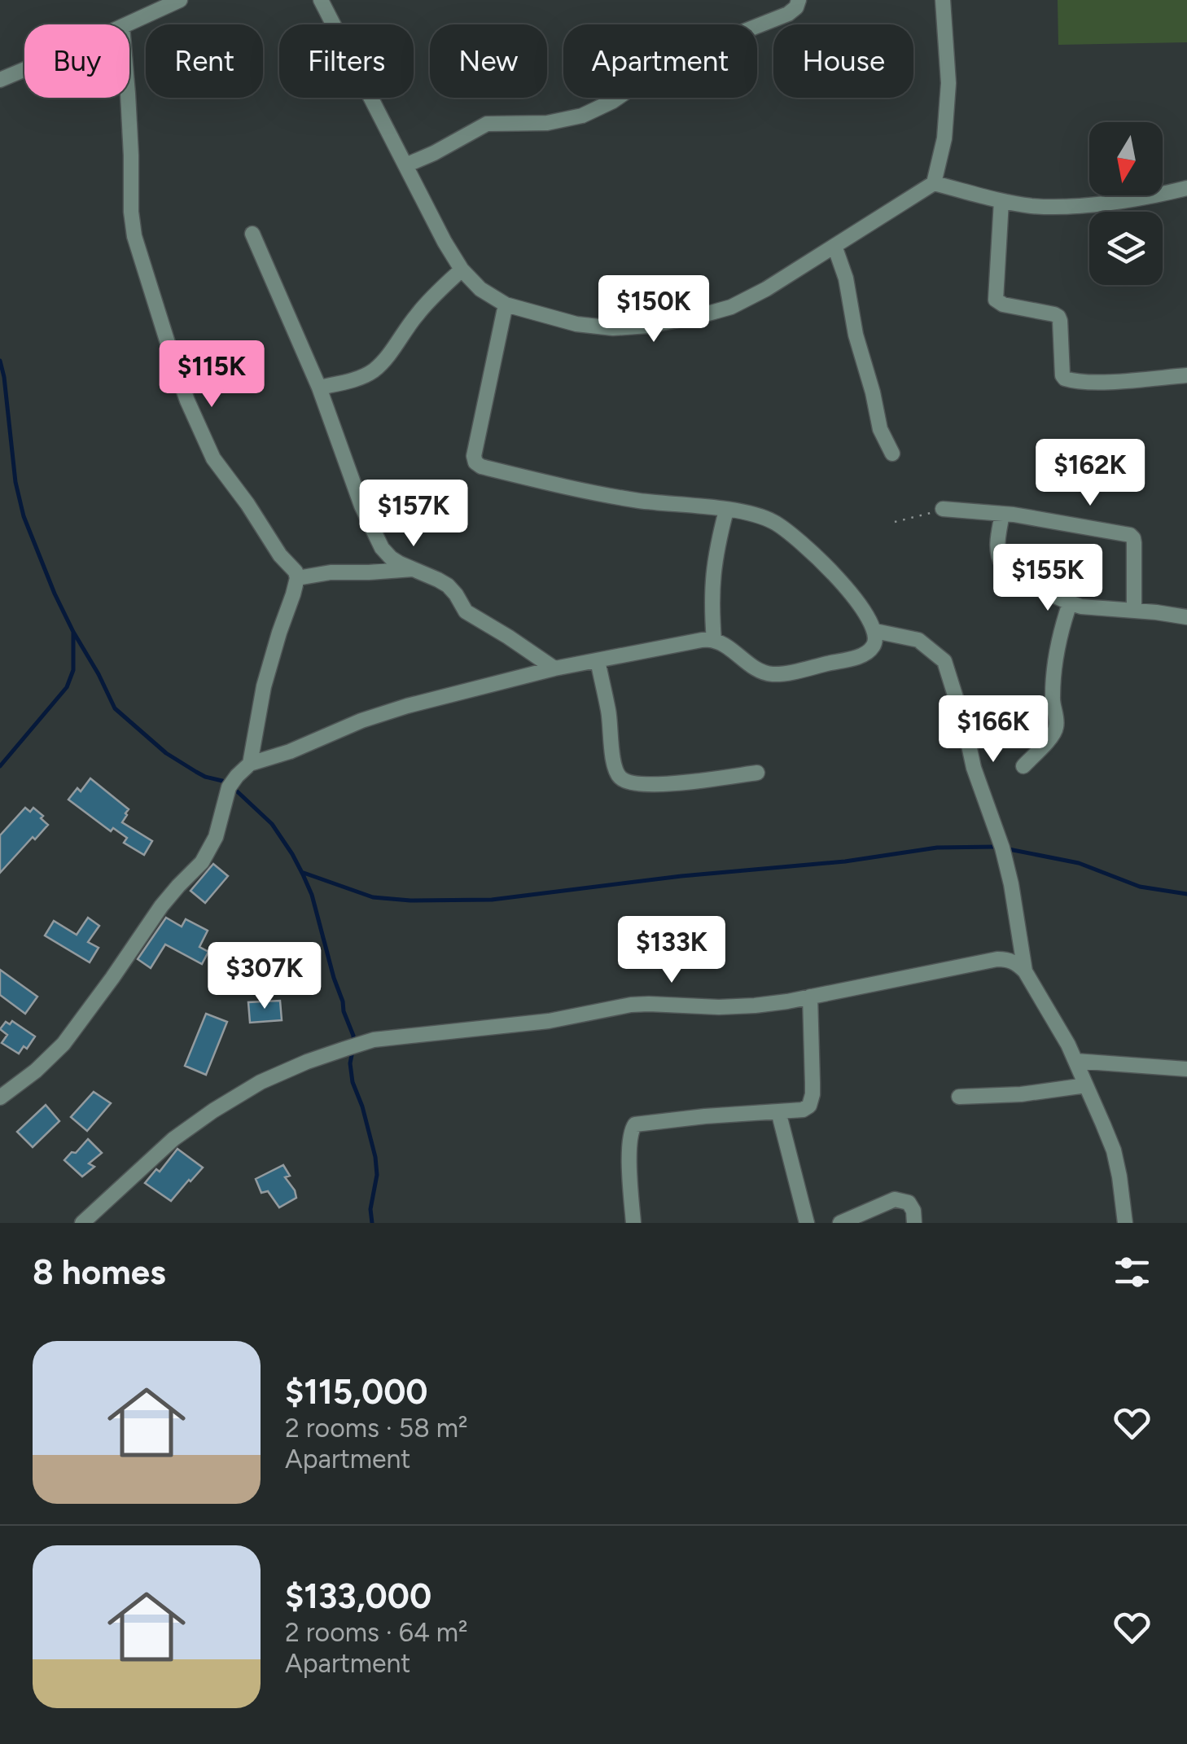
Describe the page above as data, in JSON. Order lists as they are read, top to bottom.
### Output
{
  "north": "bottom",
  "page": {
    "chip": [
      "Buy",
      "Rent",
      "Filters",
      "New",
      "Apartment",
      "House"
    ],
    "price": [
      "$150K",
      "$115K",
      "$162K",
      "$157K",
      "$155K",
      "$166K",
      "$133K",
      "$307K"
    ],
    "heading": "8 homes",
    "list": [
      {
        "name": "$115,000",
        "note": "2 rooms · 58 m² · Apartment"
      },
      {
        "name": "$133,000",
        "note": "2 rooms · 64 m² · Apartment"
      }
    ]
  }
}
